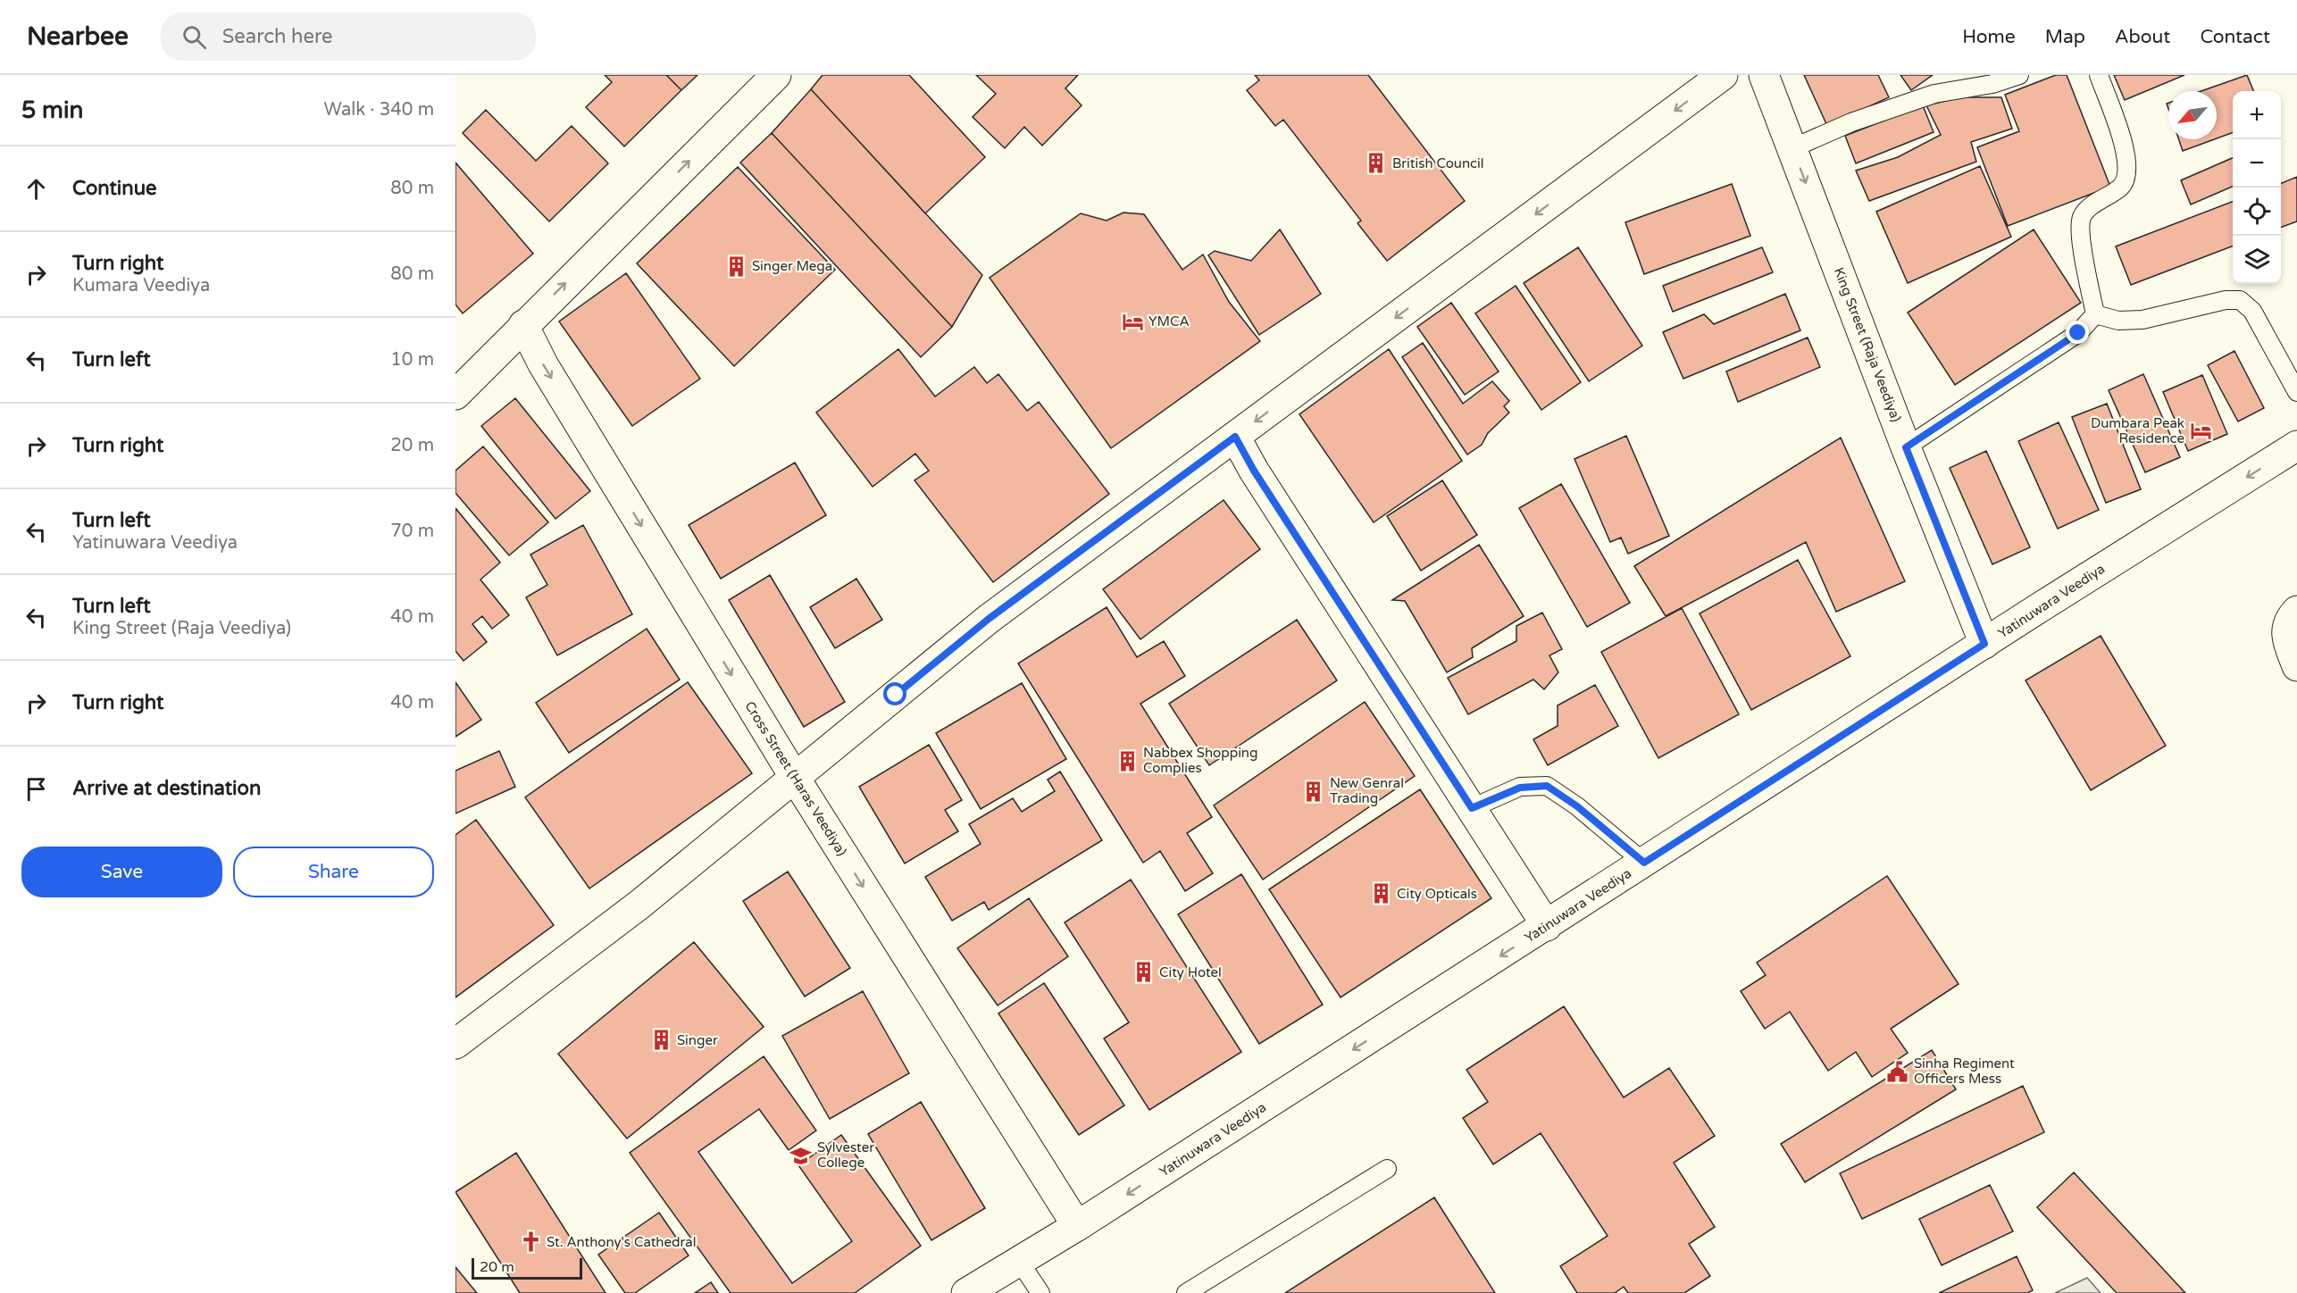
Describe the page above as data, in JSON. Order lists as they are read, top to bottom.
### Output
{
  "streets": {
    "main road": ["King Street (Raja Veediya)", "Yatinuwara Veediya", "Cross Street (Haras Veediya)"]
  },
  "crossings": [
    ["King Street (Raja Veediya)", "Yatinuwara Veediya"],
    ["Yatinuwara Veediya", "Cross Street (Haras Veediya)"]
  ],
  "one_way": ["King Street (Raja Veediya)", "Yatinuwara Veediya", "Cross Street (Haras Veediya)"],
  "places": {
    "building": [
      "British Council",
      "Singer Mega",
      "Nabbex Shopping Complies",
      "New Genral Trading",
      "City Opticals",
      "City Hotel",
      "Singer"
    ],
    "hotel": ["YMCA", "Dumbara Peak Residence"],
    "public building": ["Sinha Regiment Officers Mess"],
    "school or university": ["Sylvester College"],
    "church": ["St. Anthony's Cathedral"]
  },
  "scale_bar": "20 m",
  "north": "bottom left",
  "page": {
    "header": "Nearbee",
    "search": "Search here",
    "nav": [
      "Home",
      "Map",
      "About",
      "Contact"
    ],
    "heading": ["5 min", "Walk · 340 m"],
    "map_buttons": ["+", "−"],
    "list": [
      ["Continue", "80 m"],
      ["Turn right", "Kumara Veediya", "80 m"],
      ["Turn left", "10 m"],
      ["Turn right", "20 m"],
      ["Turn left", "Yatinuwara Veediya", "70 m"],
      ["Turn left", "King Street (Raja Veediya)", "40 m"],
      ["Turn right", "40 m"],
      "Arrive at destination"
    ],
    "buttons": ["Save", "Share"],
    "scale": "20 m"
  }
}
